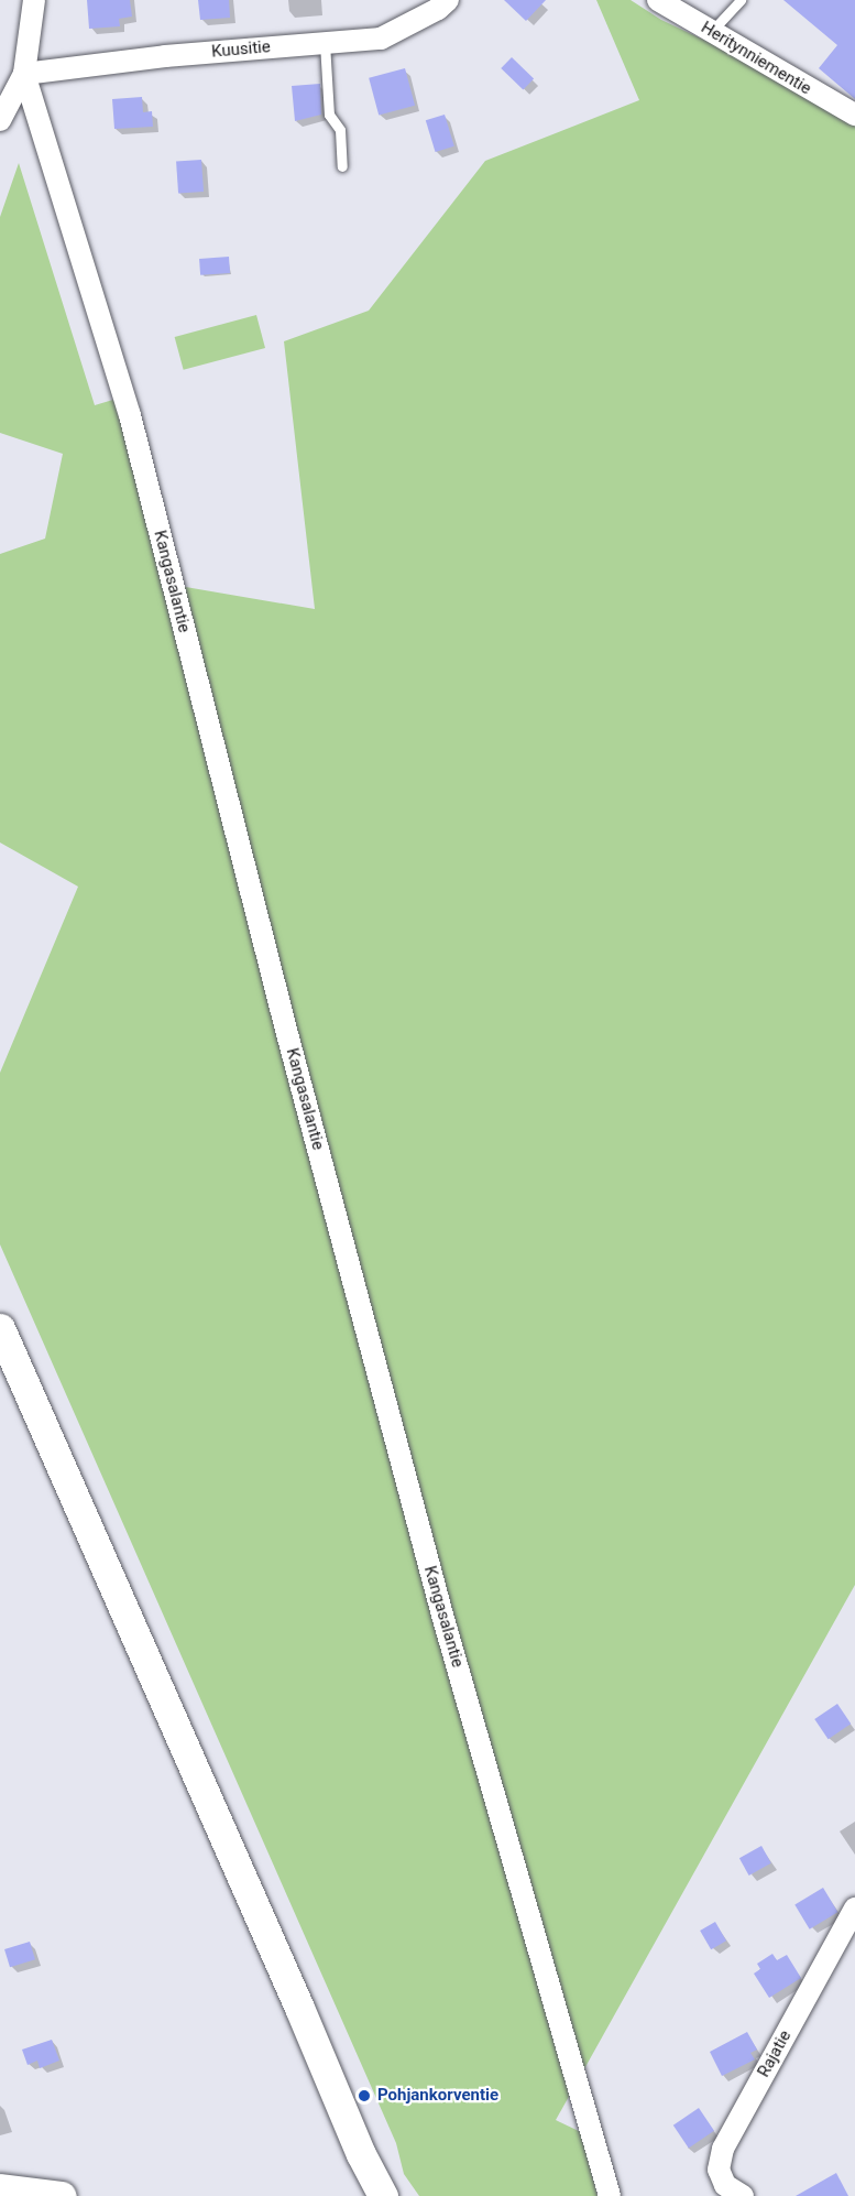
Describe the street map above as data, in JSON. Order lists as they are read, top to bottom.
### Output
{
  "streets": {
    "street": [
      "Kuusitie",
      "Heritynniementie",
      "Kangasalantie",
      "Rajatie"
    ]
  },
  "crossings": [
    ["Kuusitie", "Kangasalantie"]
  ],
  "places": ["Pohjankorventie"]
}
